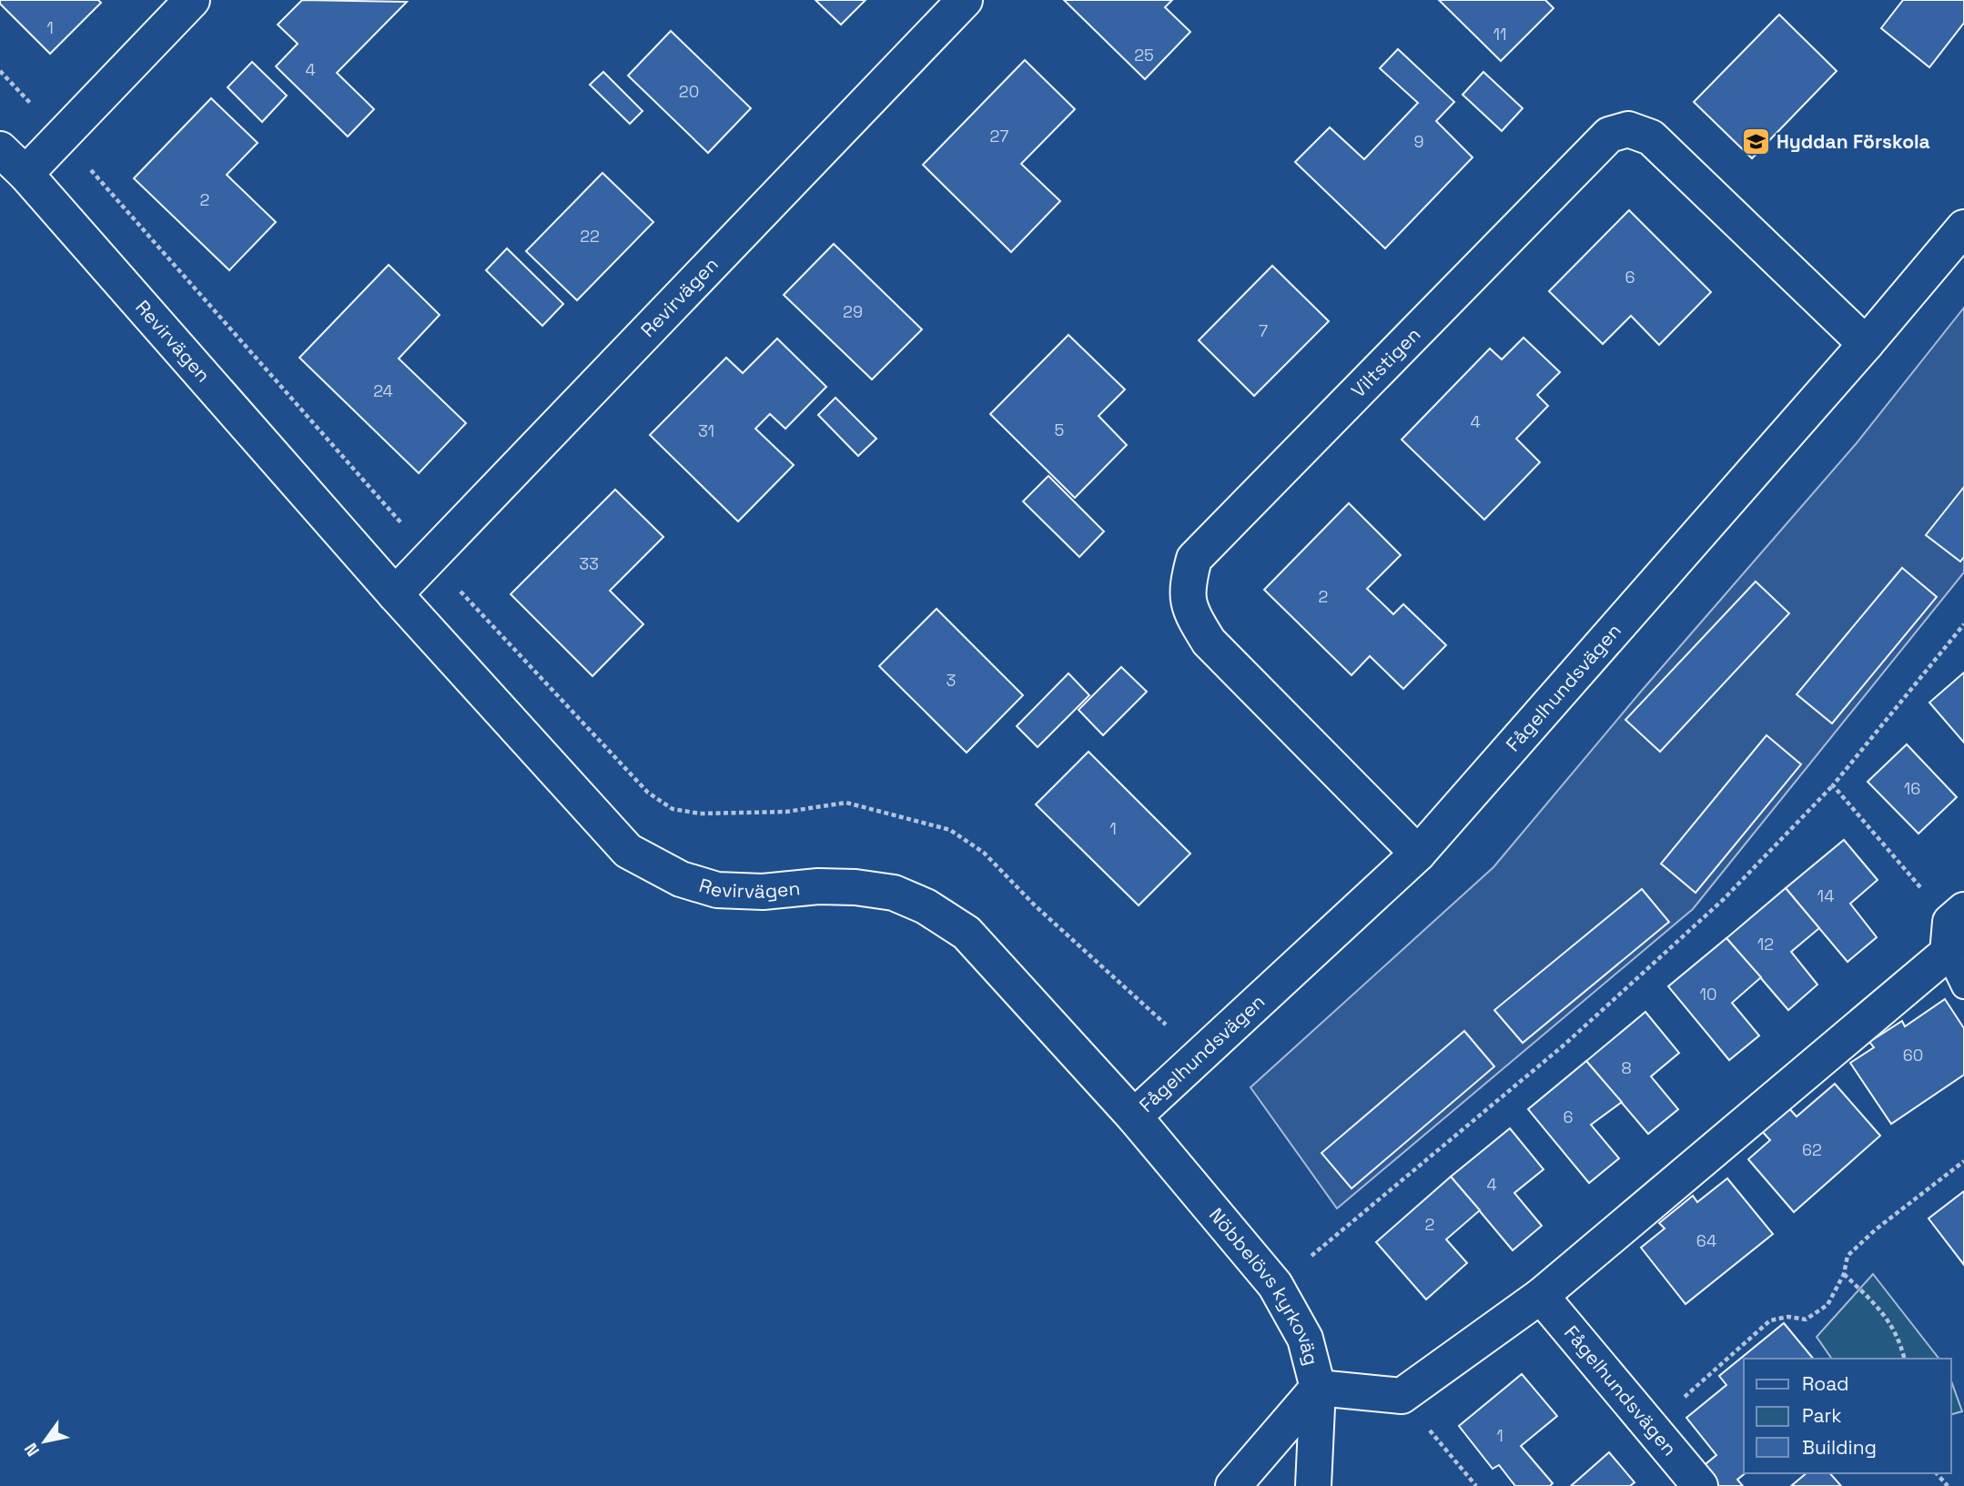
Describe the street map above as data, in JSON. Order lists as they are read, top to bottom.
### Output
{
  "streets": {
    "street": [
      "Revirvägen",
      "Viltstigen",
      "Fågelhundsvägen",
      "Nöbbelövs kyrkoväg"
    ]
  },
  "crossings": [
    ["Revirvägen", "Fågelhundsvägen"],
    ["Revirvägen", "Nöbbelövs kyrkoväg"],
    ["Viltstigen", "Fågelhundsvägen"],
    ["Fågelhundsvägen", "Nöbbelövs kyrkoväg"]
  ],
  "places": {
    "school or university": ["Hyddan Förskola"]
  },
  "house_numbers": [
    "1",
    "11",
    "25",
    "4",
    "20",
    "27",
    "9",
    "2",
    "22",
    "6",
    "29",
    "7",
    "24",
    "4",
    "5",
    "31",
    "33",
    "2",
    "3",
    "16",
    "1",
    "14",
    "12",
    "10",
    "60",
    "8",
    "6",
    "62",
    "4",
    "2",
    "64",
    "1"
  ],
  "legend": ["Road", "Park", "Building"],
  "north": "bottom left"
}
